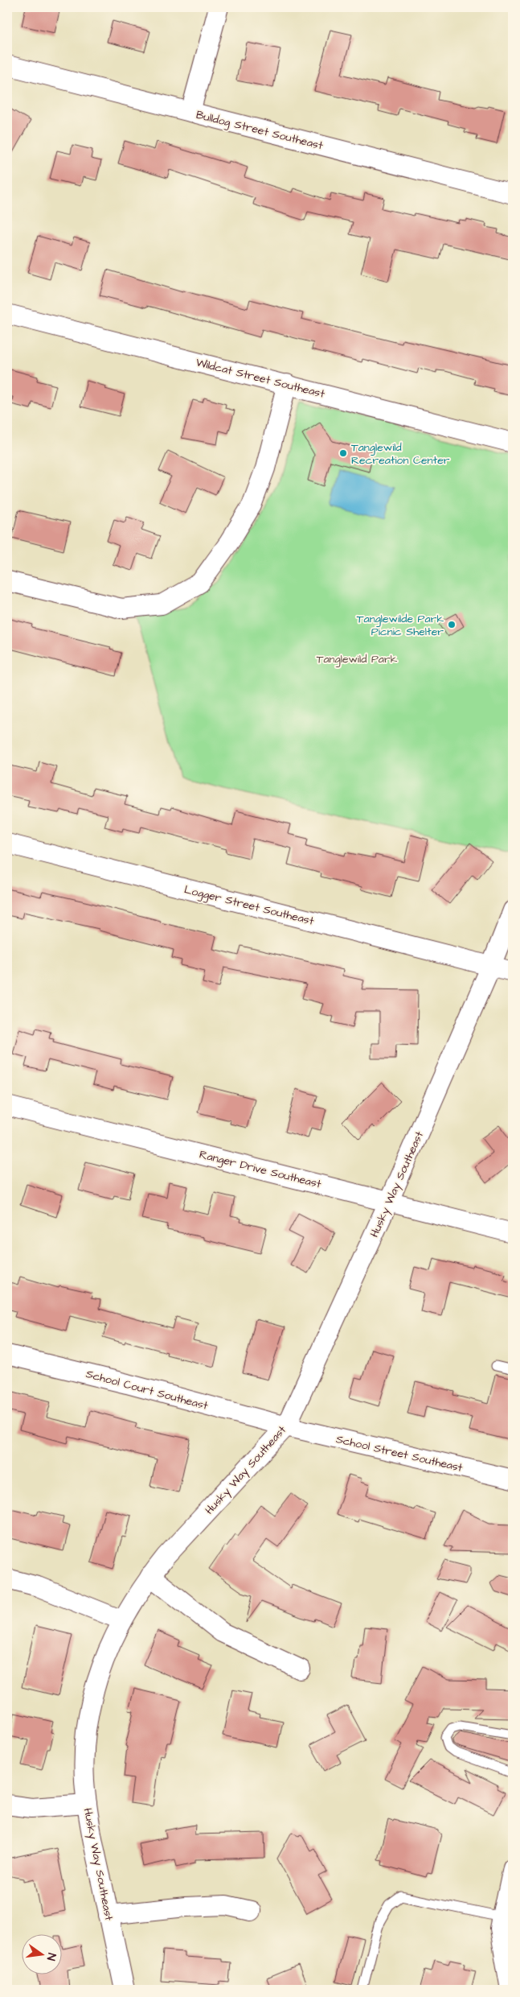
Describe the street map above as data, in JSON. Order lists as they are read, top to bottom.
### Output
{
  "streets": {
    "street": [
      "Bulldog Street Southeast",
      "Wildcat Street Southeast",
      "Logger Street Southeast",
      "Ranger Drive Southeast",
      "Husky Way Southeast",
      "School Court Southeast",
      "School Street Southeast"
    ]
  },
  "crossings": [
    ["Logger Street Southeast", "Husky Way Southeast"],
    ["Ranger Drive Southeast", "Husky Way Southeast"],
    ["Husky Way Southeast", "School Court Southeast"],
    ["Husky Way Southeast", "School Street Southeast"],
    ["School Court Southeast", "School Street Southeast"]
  ],
  "parks": ["Tanglewild Park"],
  "places": ["Tanglewild Recreation Center", "Tanglewilde Park Picnic Shelter"],
  "north": "right"
}
